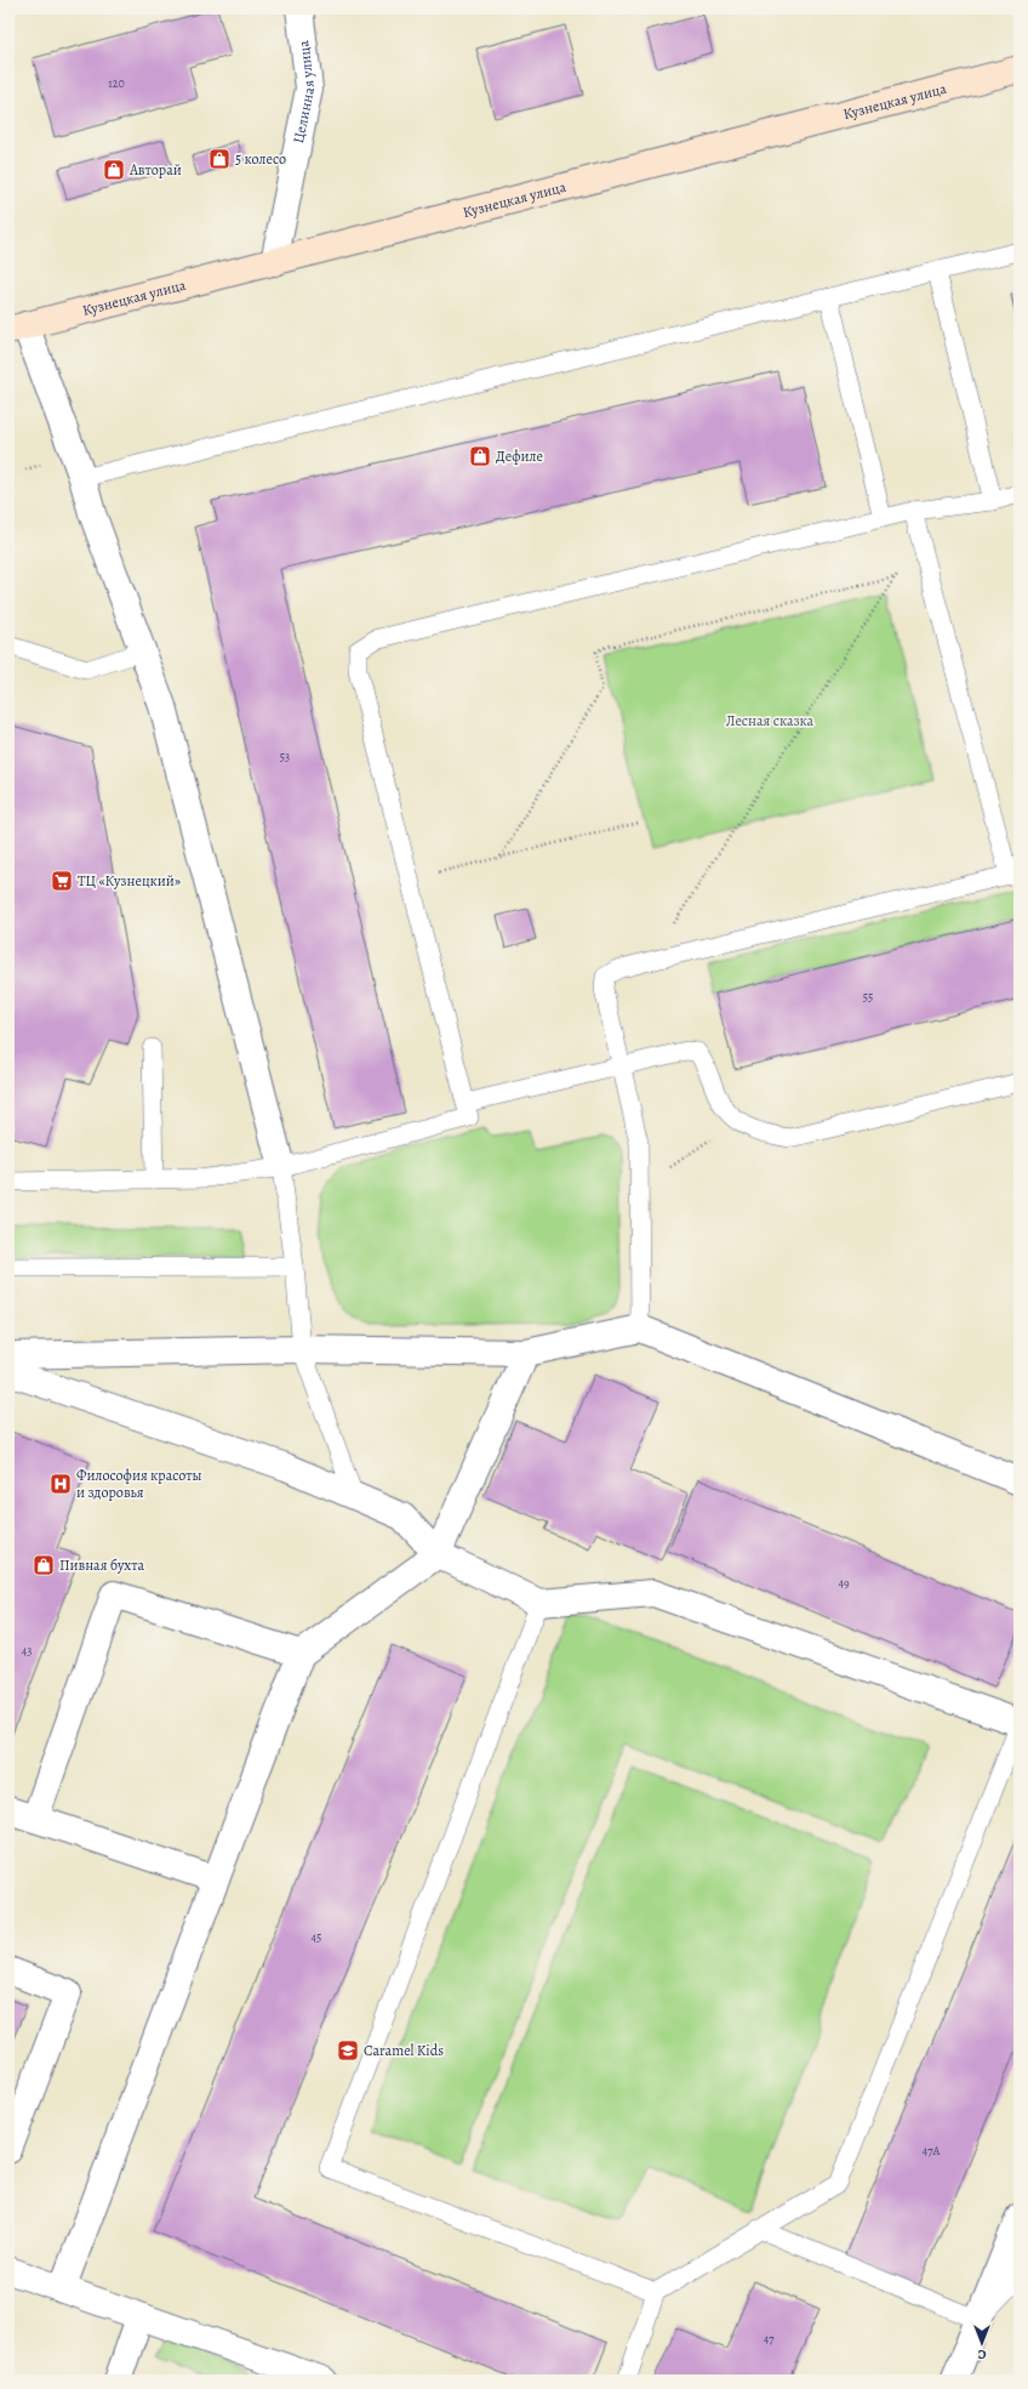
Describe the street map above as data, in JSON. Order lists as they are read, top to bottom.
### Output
{
  "streets": {
    "main road": ["Кузнецкая улица"],
    "street": ["Целинная улица"]
  },
  "crossings": [
    ["Целинная улица", "Кузнецкая улица"]
  ],
  "parks": ["Лесная сказка"],
  "places": {
    "shop": [
      "5 колесо",
      "Авторай",
      "Дефиле",
      "Пивная бухта"
    ],
    "supermarket": ["ТЦ «Кузнецкий»"],
    "hospital": ["Философия красоты и здоровья"],
    "school or university": ["Caramel Kids"]
  },
  "house_numbers": [
    "120",
    "53",
    "55",
    "49",
    "43",
    "45",
    "47А",
    "47"
  ],
  "north": "bottom"
}
